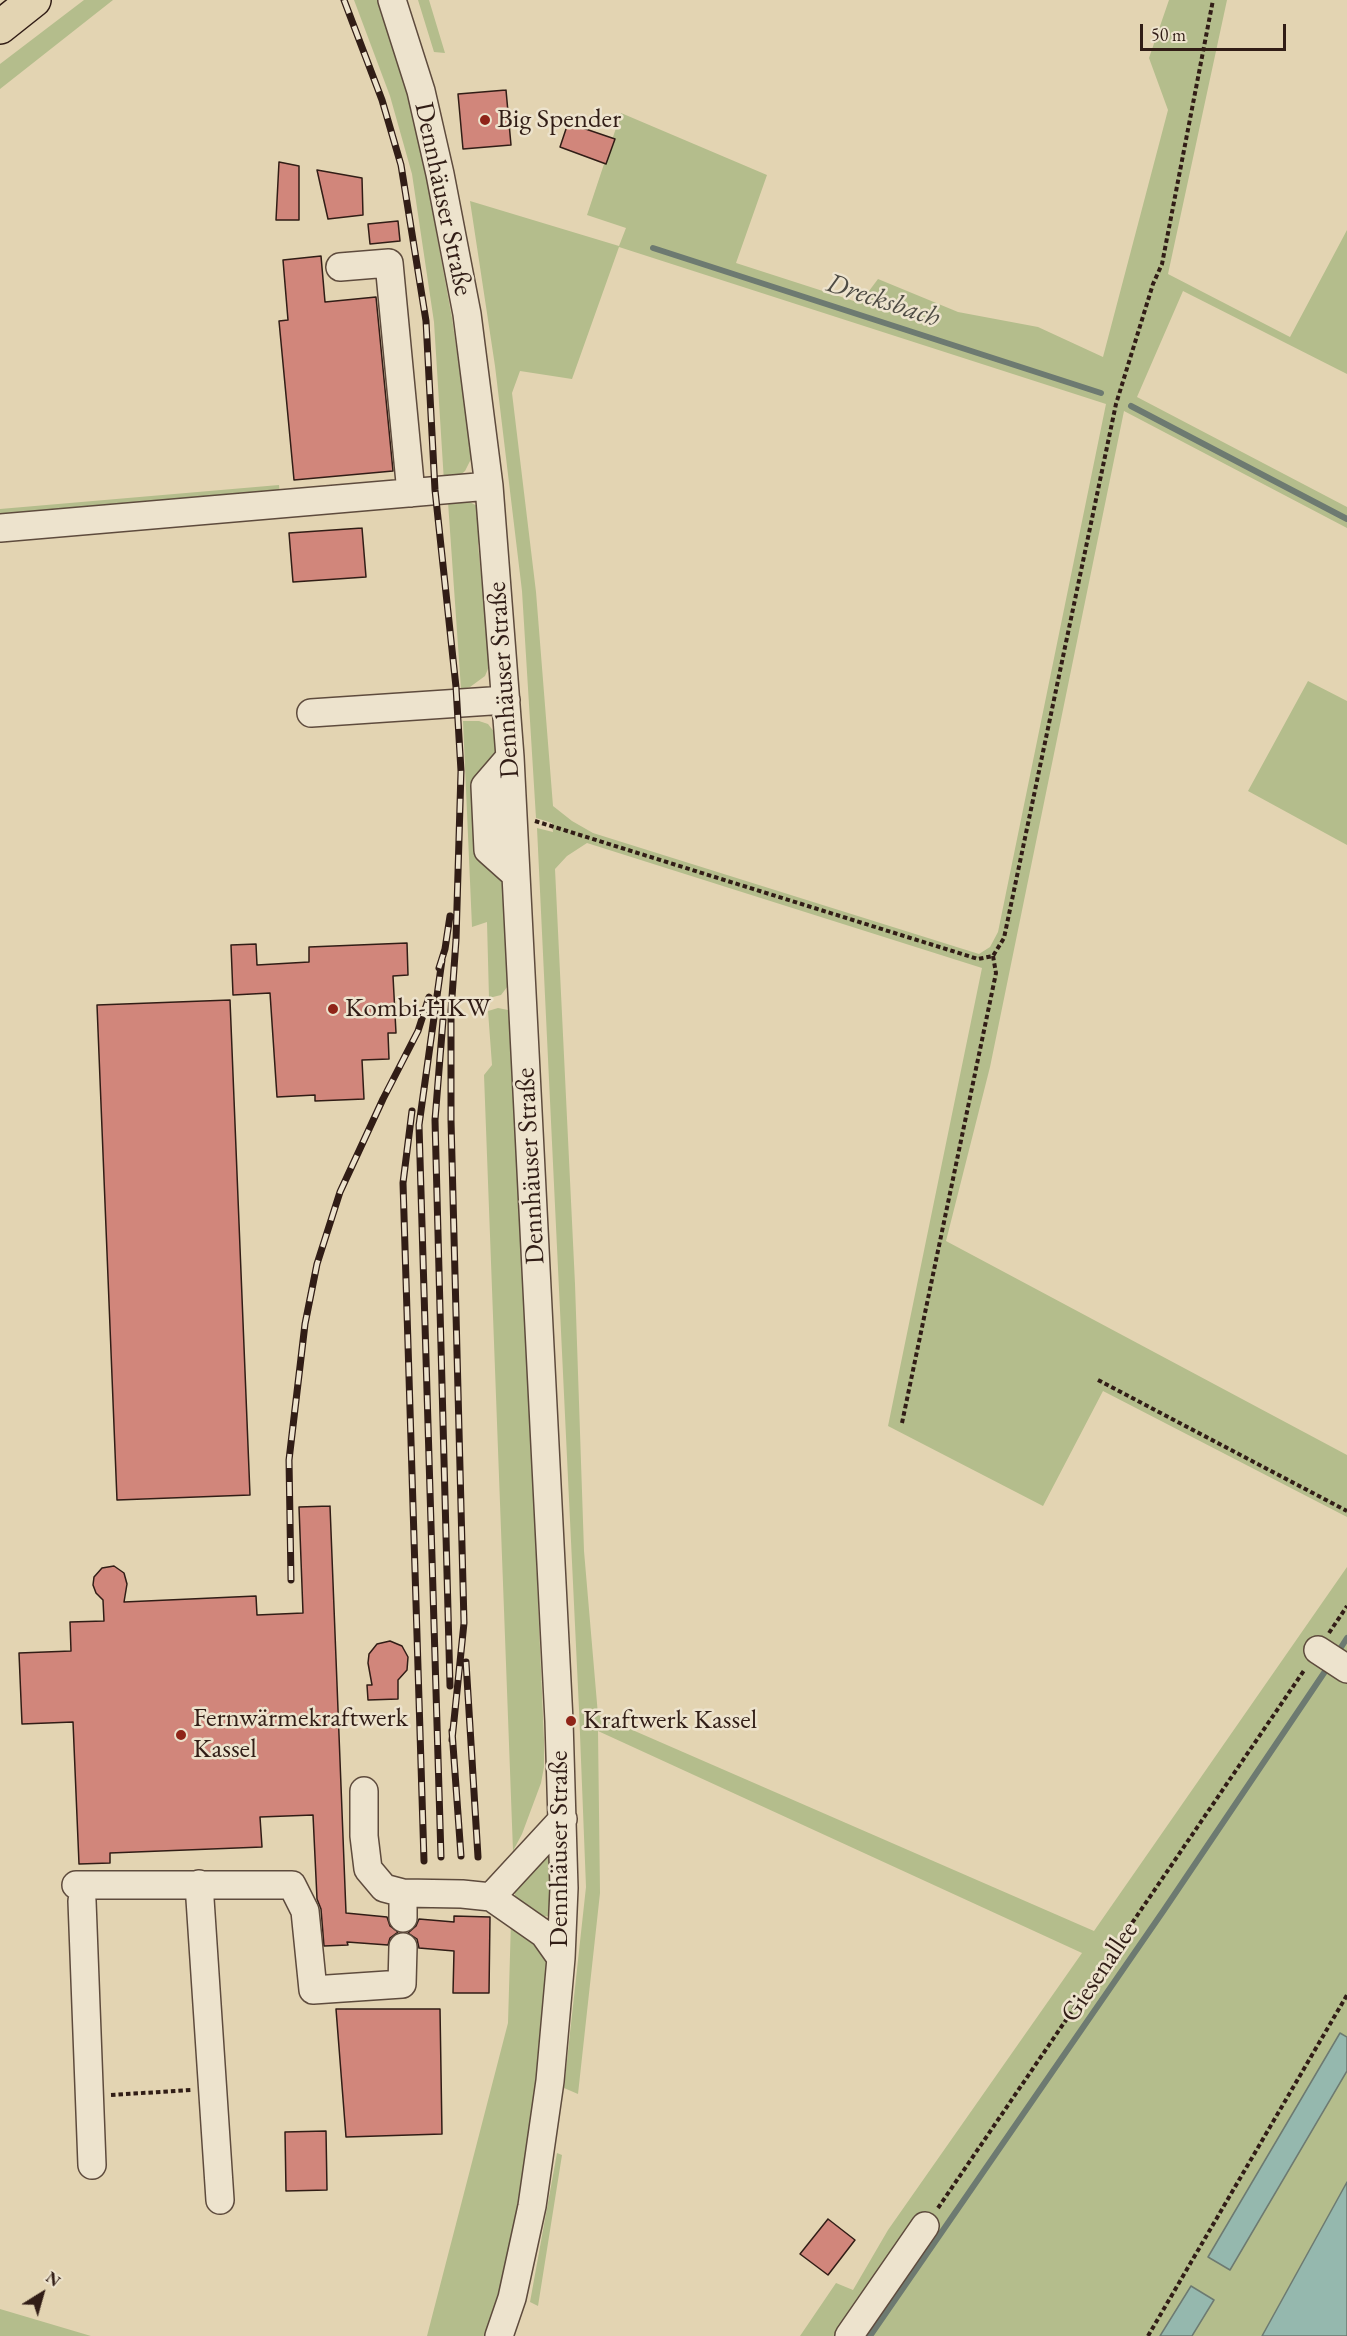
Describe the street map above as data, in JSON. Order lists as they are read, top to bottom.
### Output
{
  "streets": {
    "street": ["Dennhäuser Straße"],
    "path": ["Giesenallee"]
  },
  "water": ["Drecksbach"],
  "places": [
    "Big Spender",
    "Kombi-HKW",
    "Kraftwerk Kassel",
    "Fernwärmekraftwerk Kassel"
  ],
  "scale_bar": "50 m",
  "north": "top right"
}
